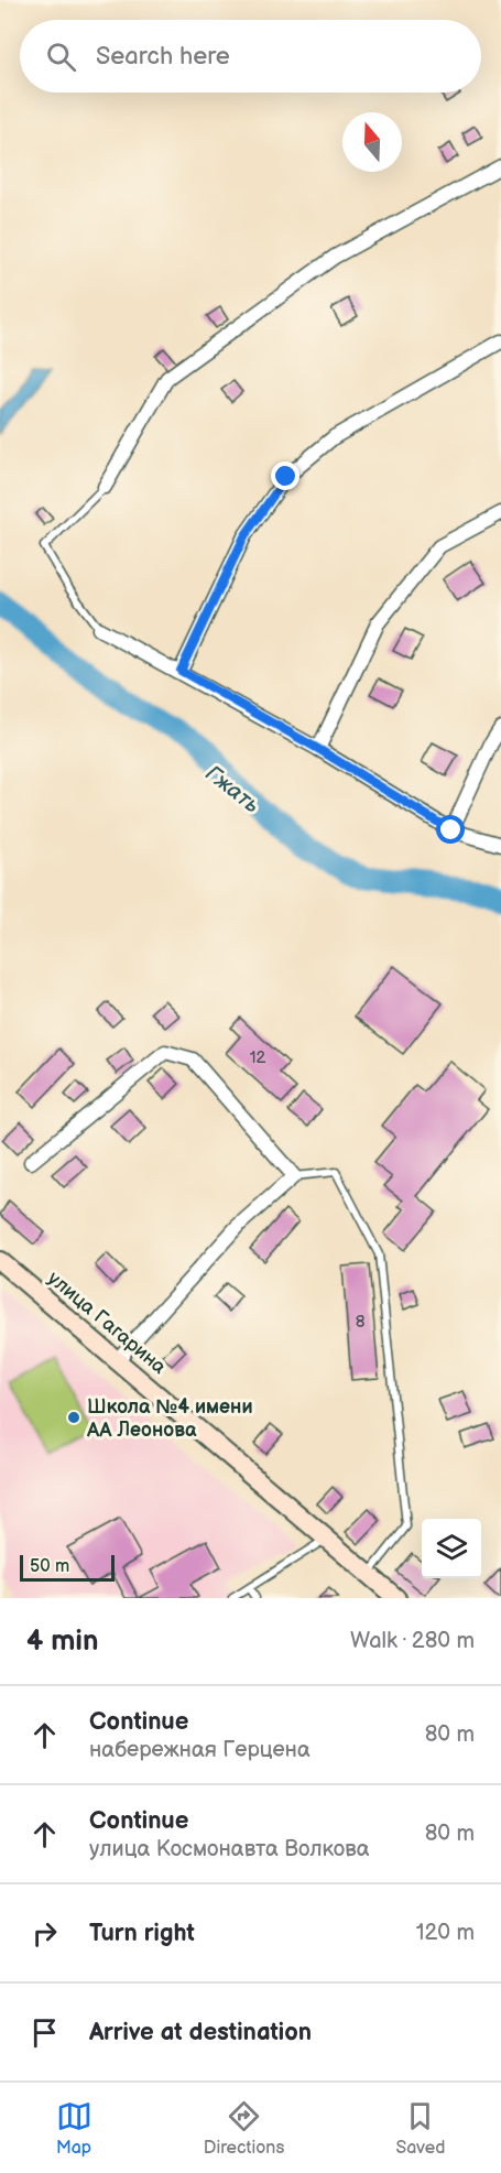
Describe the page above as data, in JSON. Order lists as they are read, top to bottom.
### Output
{
  "streets": {
    "main road": ["улица Гагарина"]
  },
  "water": ["Гжать"],
  "places": ["Школа №4 имени АА Леонова"],
  "house_numbers": ["12", "8"],
  "scale_bar": "50 m",
  "north": "top",
  "page": {
    "search": "Search here",
    "scale": "50 m",
    "heading": ["4 min", "Walk · 280 m"],
    "list": [
      ["Continue", "набережная Герцена", "80 m"],
      ["Continue", "улица Космонавта Волкова", "80 m"],
      ["Turn right", "120 m"],
      "Arrive at destination"
    ],
    "nav": ["Map", "Directions", "Saved"]
  }
}
